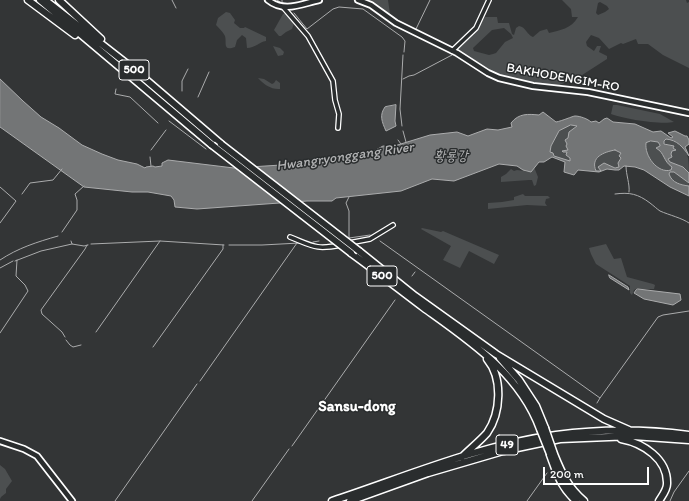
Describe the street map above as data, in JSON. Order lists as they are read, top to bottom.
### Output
{
  "streets": {
    "highway": ["500", "49"],
    "street": ["BAKHODENGIM-RO"]
  },
  "districts": ["Sansu-dong"],
  "water": ["황룡강", "Hwangryonggang River"],
  "scale_bar": "200 m"
}
